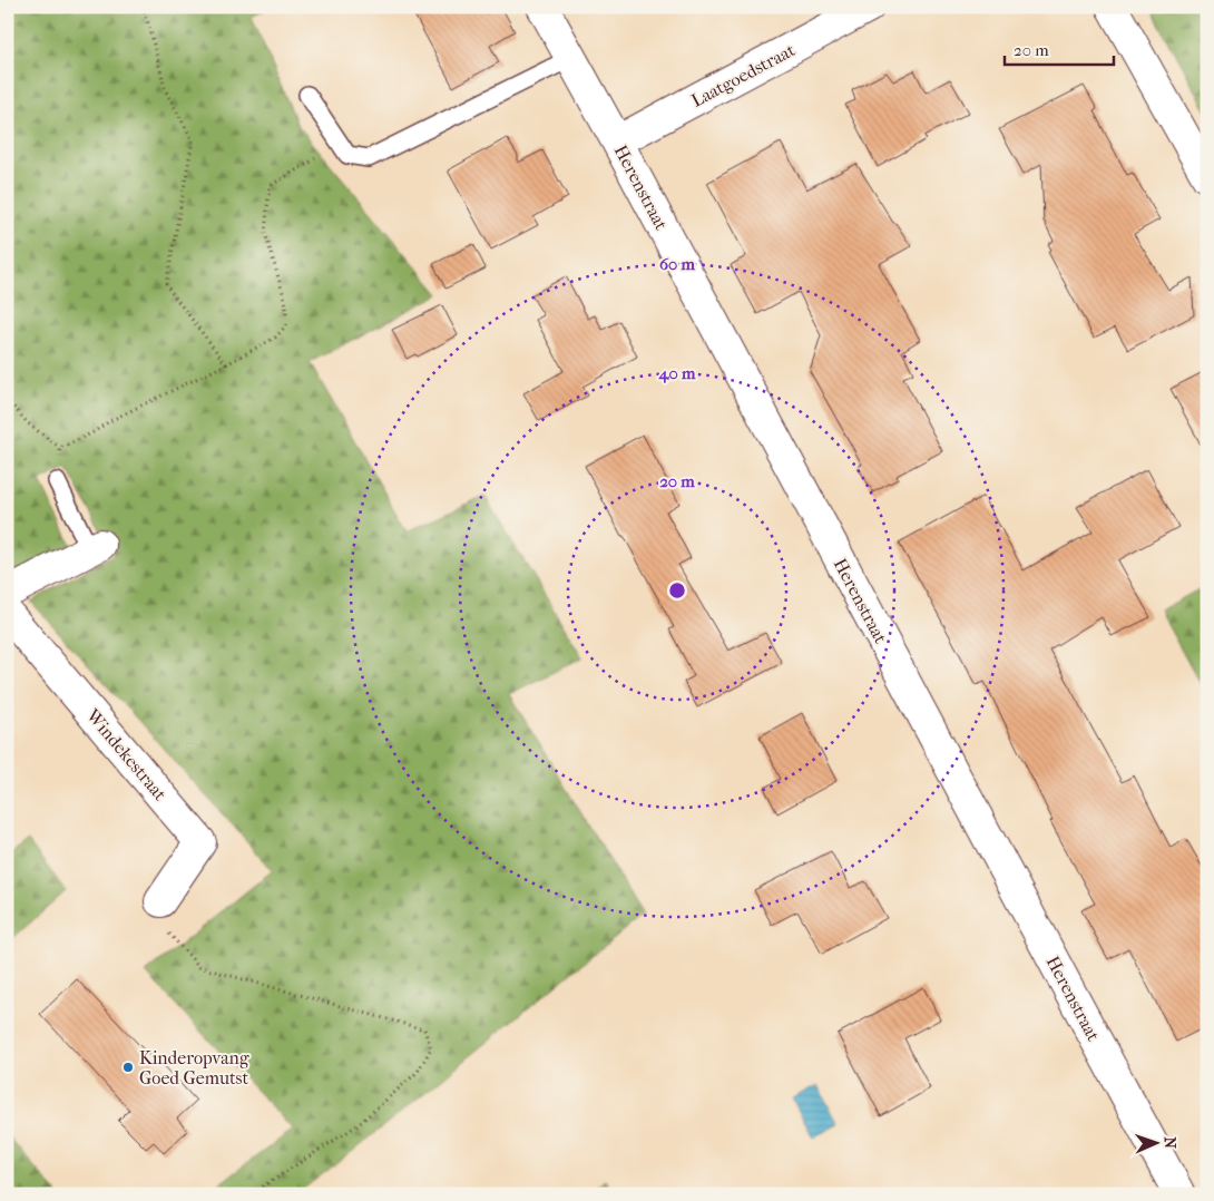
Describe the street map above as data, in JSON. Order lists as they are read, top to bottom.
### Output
{
  "streets": {
    "street": ["Laatgoedstraat", "Herenstraat", "Windekestraat"]
  },
  "crossings": [
    ["Laatgoedstraat", "Herenstraat"]
  ],
  "places": ["Kinderopvang Goed Gemutst"],
  "scale_bar": "20 m",
  "north": "right",
  "rings": ["60 m", "40 m", "20 m"]
}
